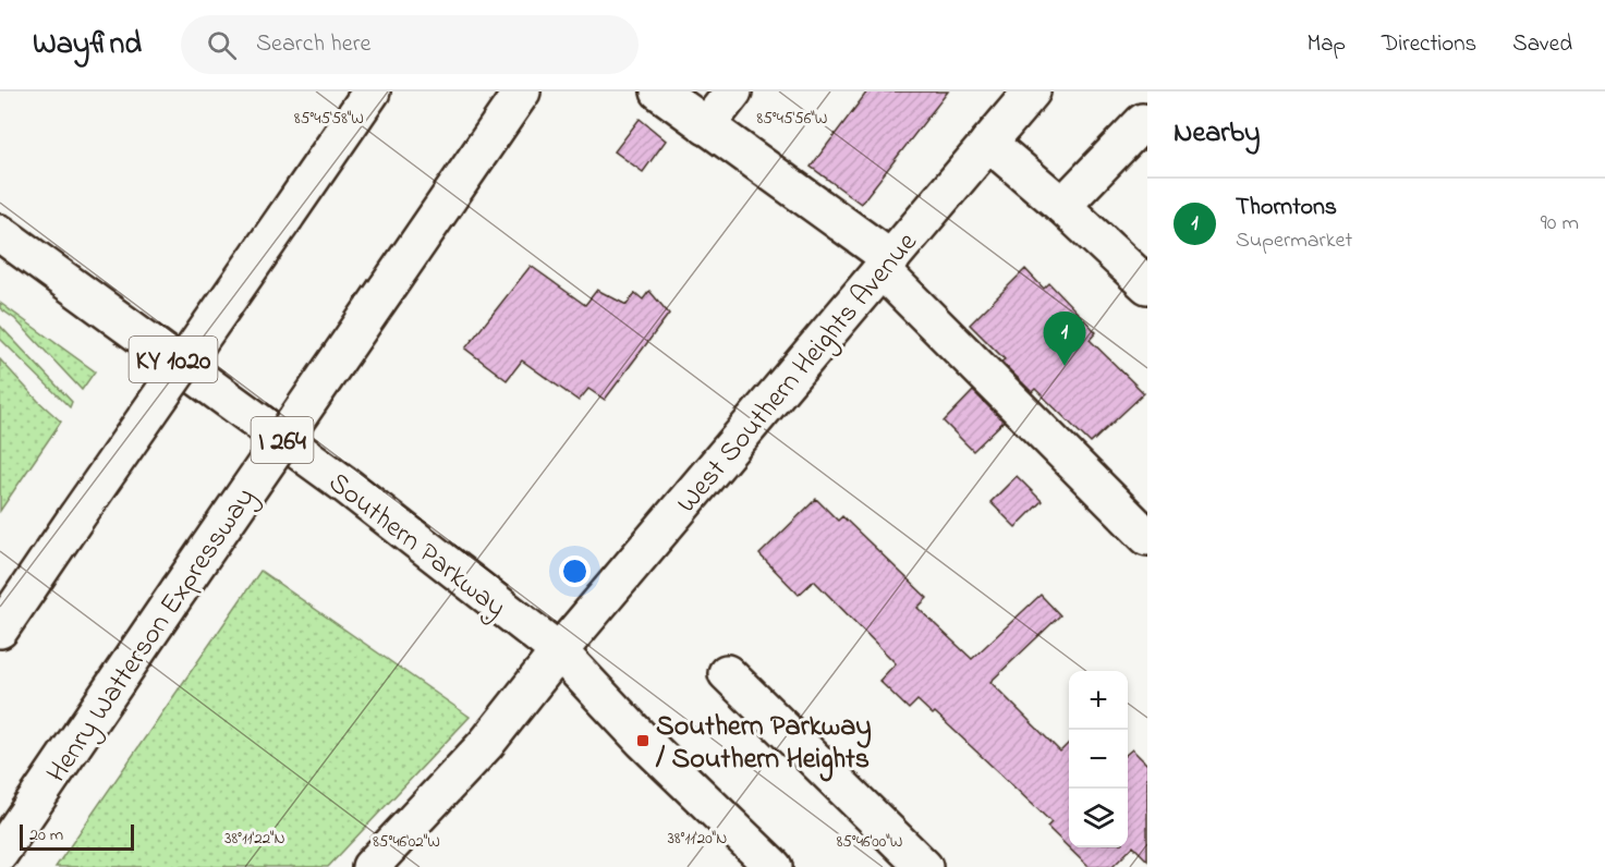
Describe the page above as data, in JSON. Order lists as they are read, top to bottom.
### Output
{
  "streets": {
    "main road": [
      "KY 1020",
      "West Southern Heights Avenue",
      "I 264",
      "Southern Parkway",
      "Henry Watterson Expressway"
    ]
  },
  "crossings": [
    ["West Southern Heights Avenue", "Southern Parkway"]
  ],
  "places": {
    "transit": ["Southern Parkway / Southern Heights"]
  },
  "scale_bar": "20 m",
  "page": {
    "header": "Wayfind",
    "search": "Search here",
    "nav": ["Map", "Directions", "Saved"],
    "heading": "Nearby",
    "list": [
      {
        "mark": "1",
        "name": "Thorntons",
        "note": "Supermarket",
        "value": "90 m"
      }
    ],
    "pins": "1",
    "map_buttons": ["+", "−"],
    "scale": "20 m"
  },
  "coordinates": [
    "85°45'58\"W",
    "85°45'56\"W",
    "38°11'22\"N",
    "38°11'20\"N",
    "85°46'02\"W",
    "85°46'00\"W"
  ]
}
